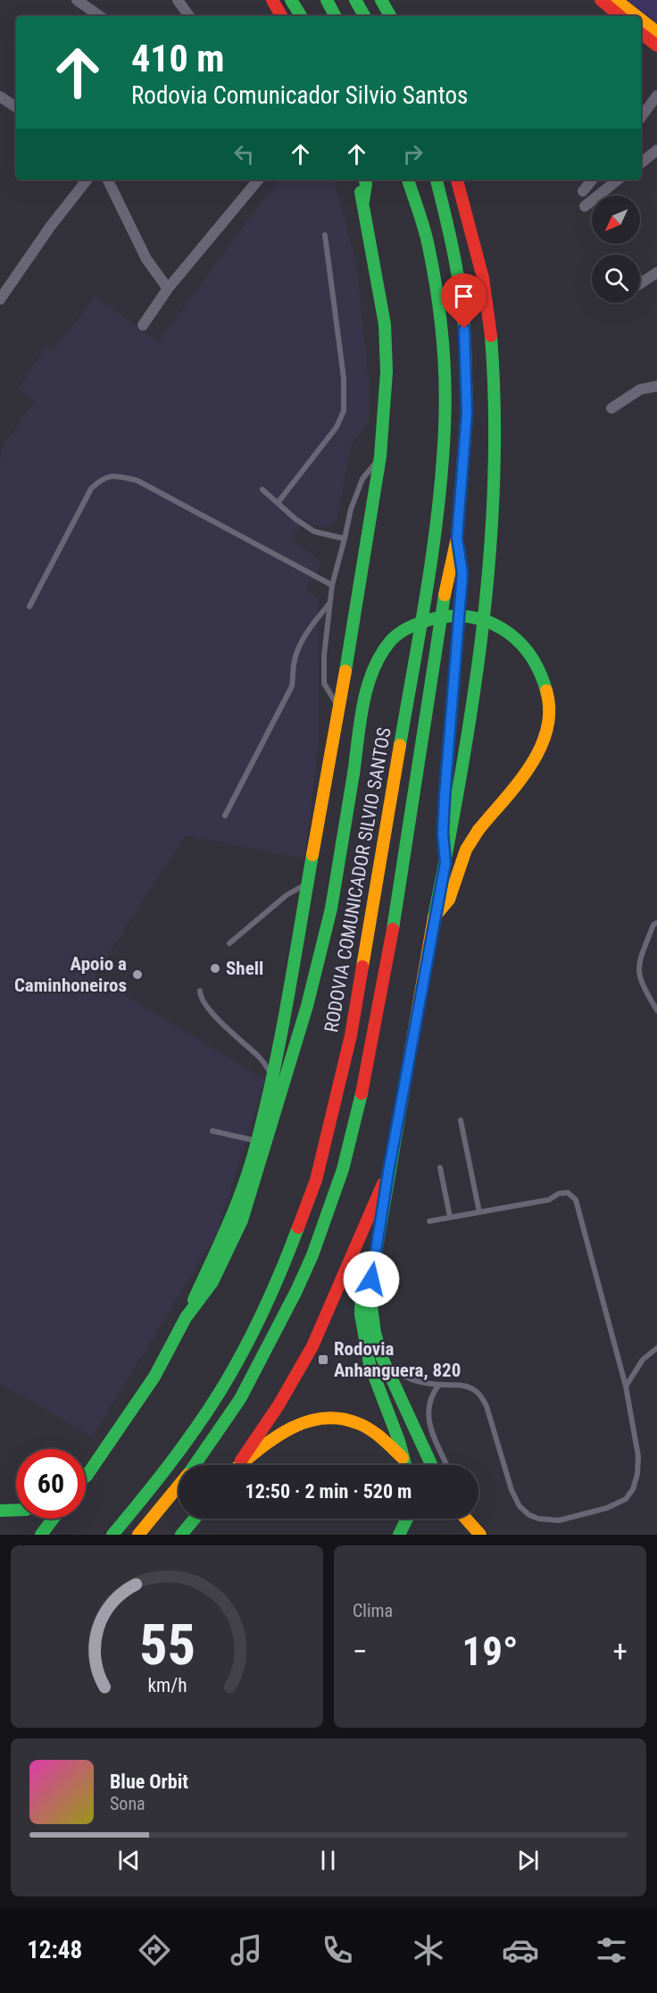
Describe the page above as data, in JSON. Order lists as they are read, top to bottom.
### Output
{
  "streets": {
    "main road": ["RODOVIA COMUNICADOR SILVIO SANTOS"]
  },
  "places": {
    "other": ["Shell", "Apoio a Caminhoneiros"],
    "transit": ["Rodovia Anhanguera, 820"]
  },
  "north": "bottom left",
  "page": {
    "turn": ["410 m", "Rodovia Comunicador Silvio Santos"],
    "limit": "60",
    "trip": "12:50 · 2 min · 520 m",
    "tile": "Clima",
    "heat": ["−", "19°", "+"],
    "song": ["Blue Orbit", "Sona"],
    "tabs": "12:48",
    "gauge": ["55", "km/h"]
  }
}
